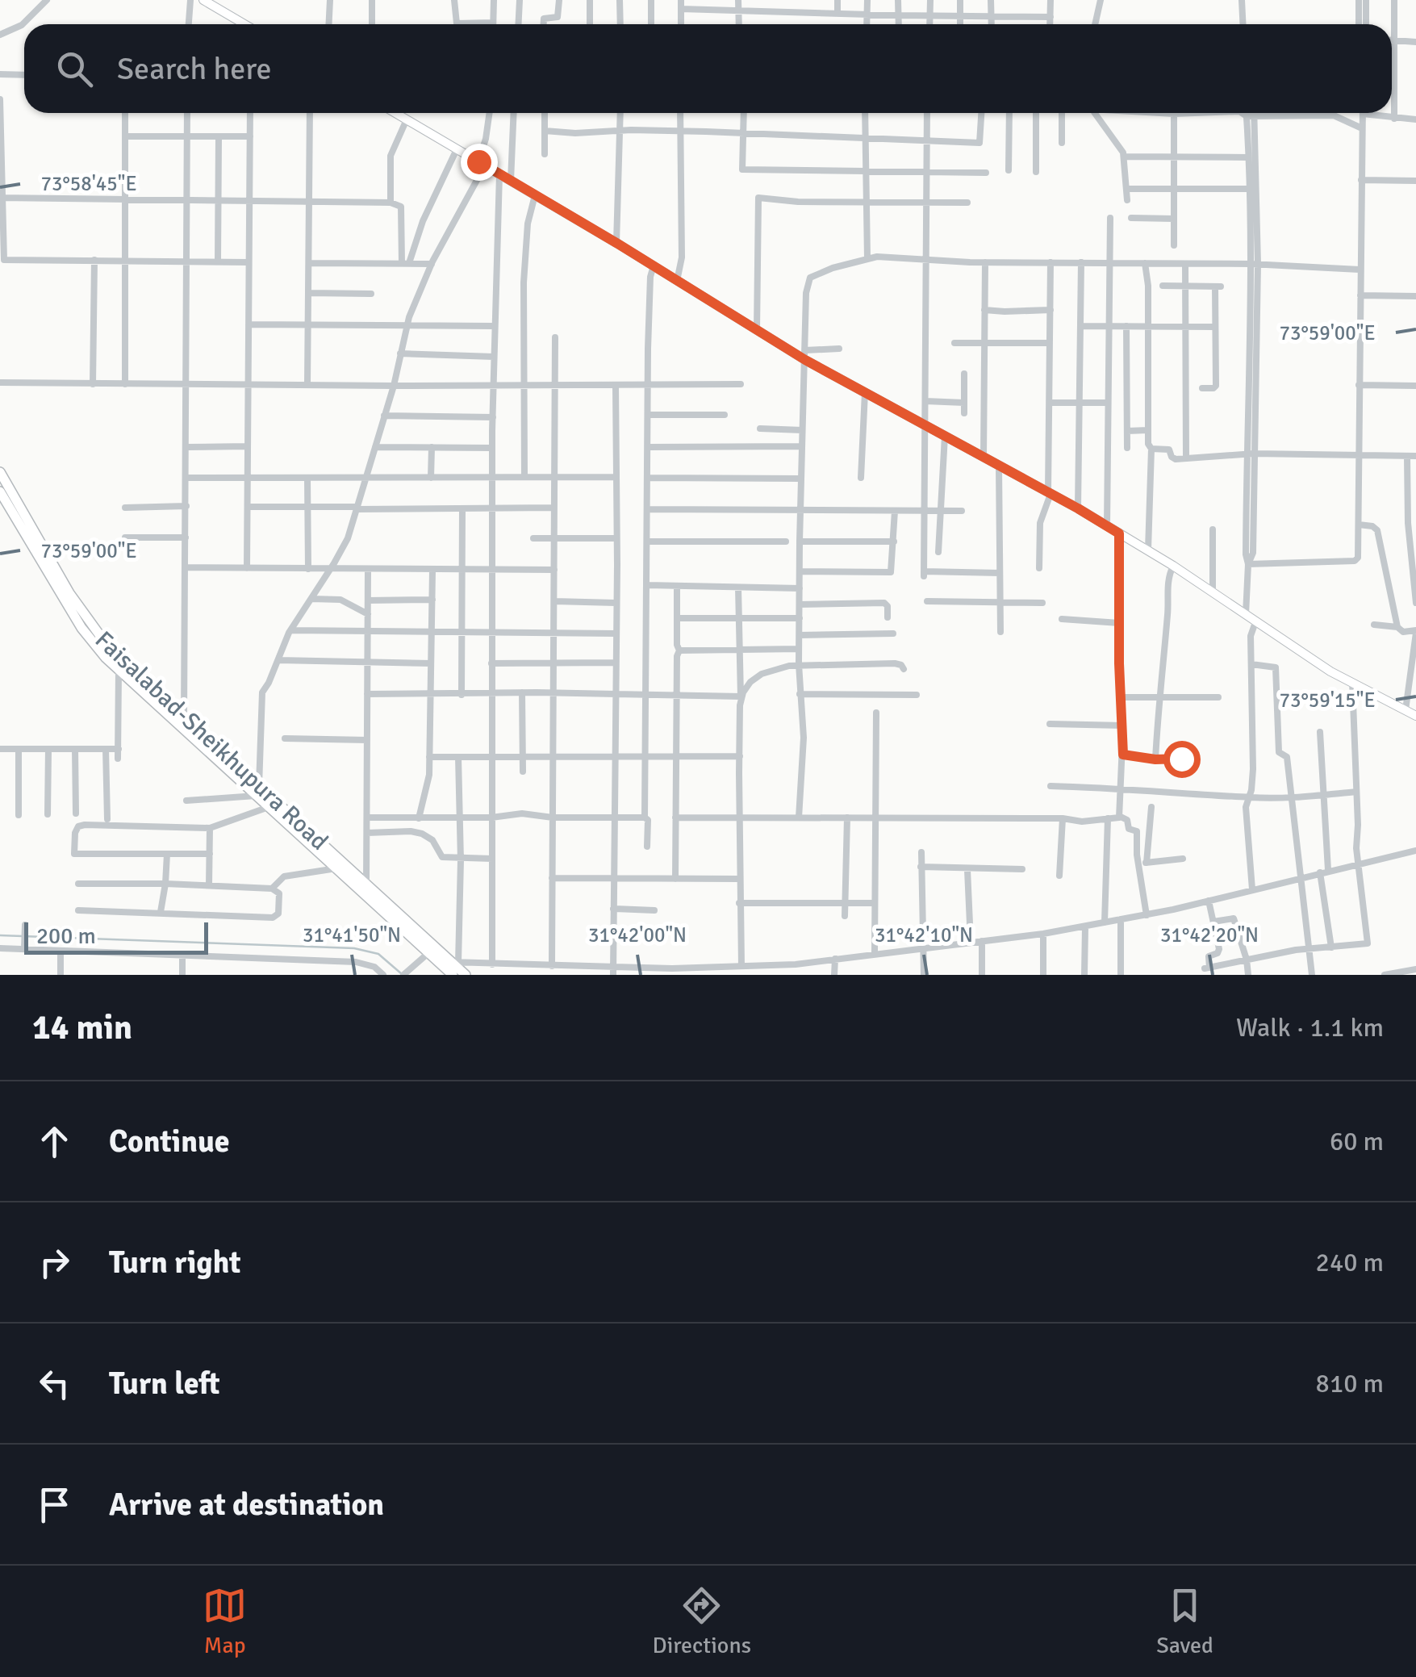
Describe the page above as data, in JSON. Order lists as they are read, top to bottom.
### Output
{
  "streets": {
    "highway": ["Faisalabad-Sheikhupura Road"]
  },
  "scale_bar": "200 m",
  "page": {
    "search": "Search here",
    "scale": "200 m",
    "heading": ["14 min", "Walk · 1.1 km"],
    "list": [
      ["Continue", "60 m"],
      ["Turn right", "240 m"],
      ["Turn left", "810 m"],
      "Arrive at destination"
    ],
    "nav": ["Map", "Directions", "Saved"]
  },
  "coordinates": [
    "73°58'45\"E",
    "73°59'00\"E",
    "73°59'15\"E",
    "31°41'50\"N",
    "31°42'00\"N",
    "31°42'10\"N",
    "31°42'20\"N"
  ]
}
